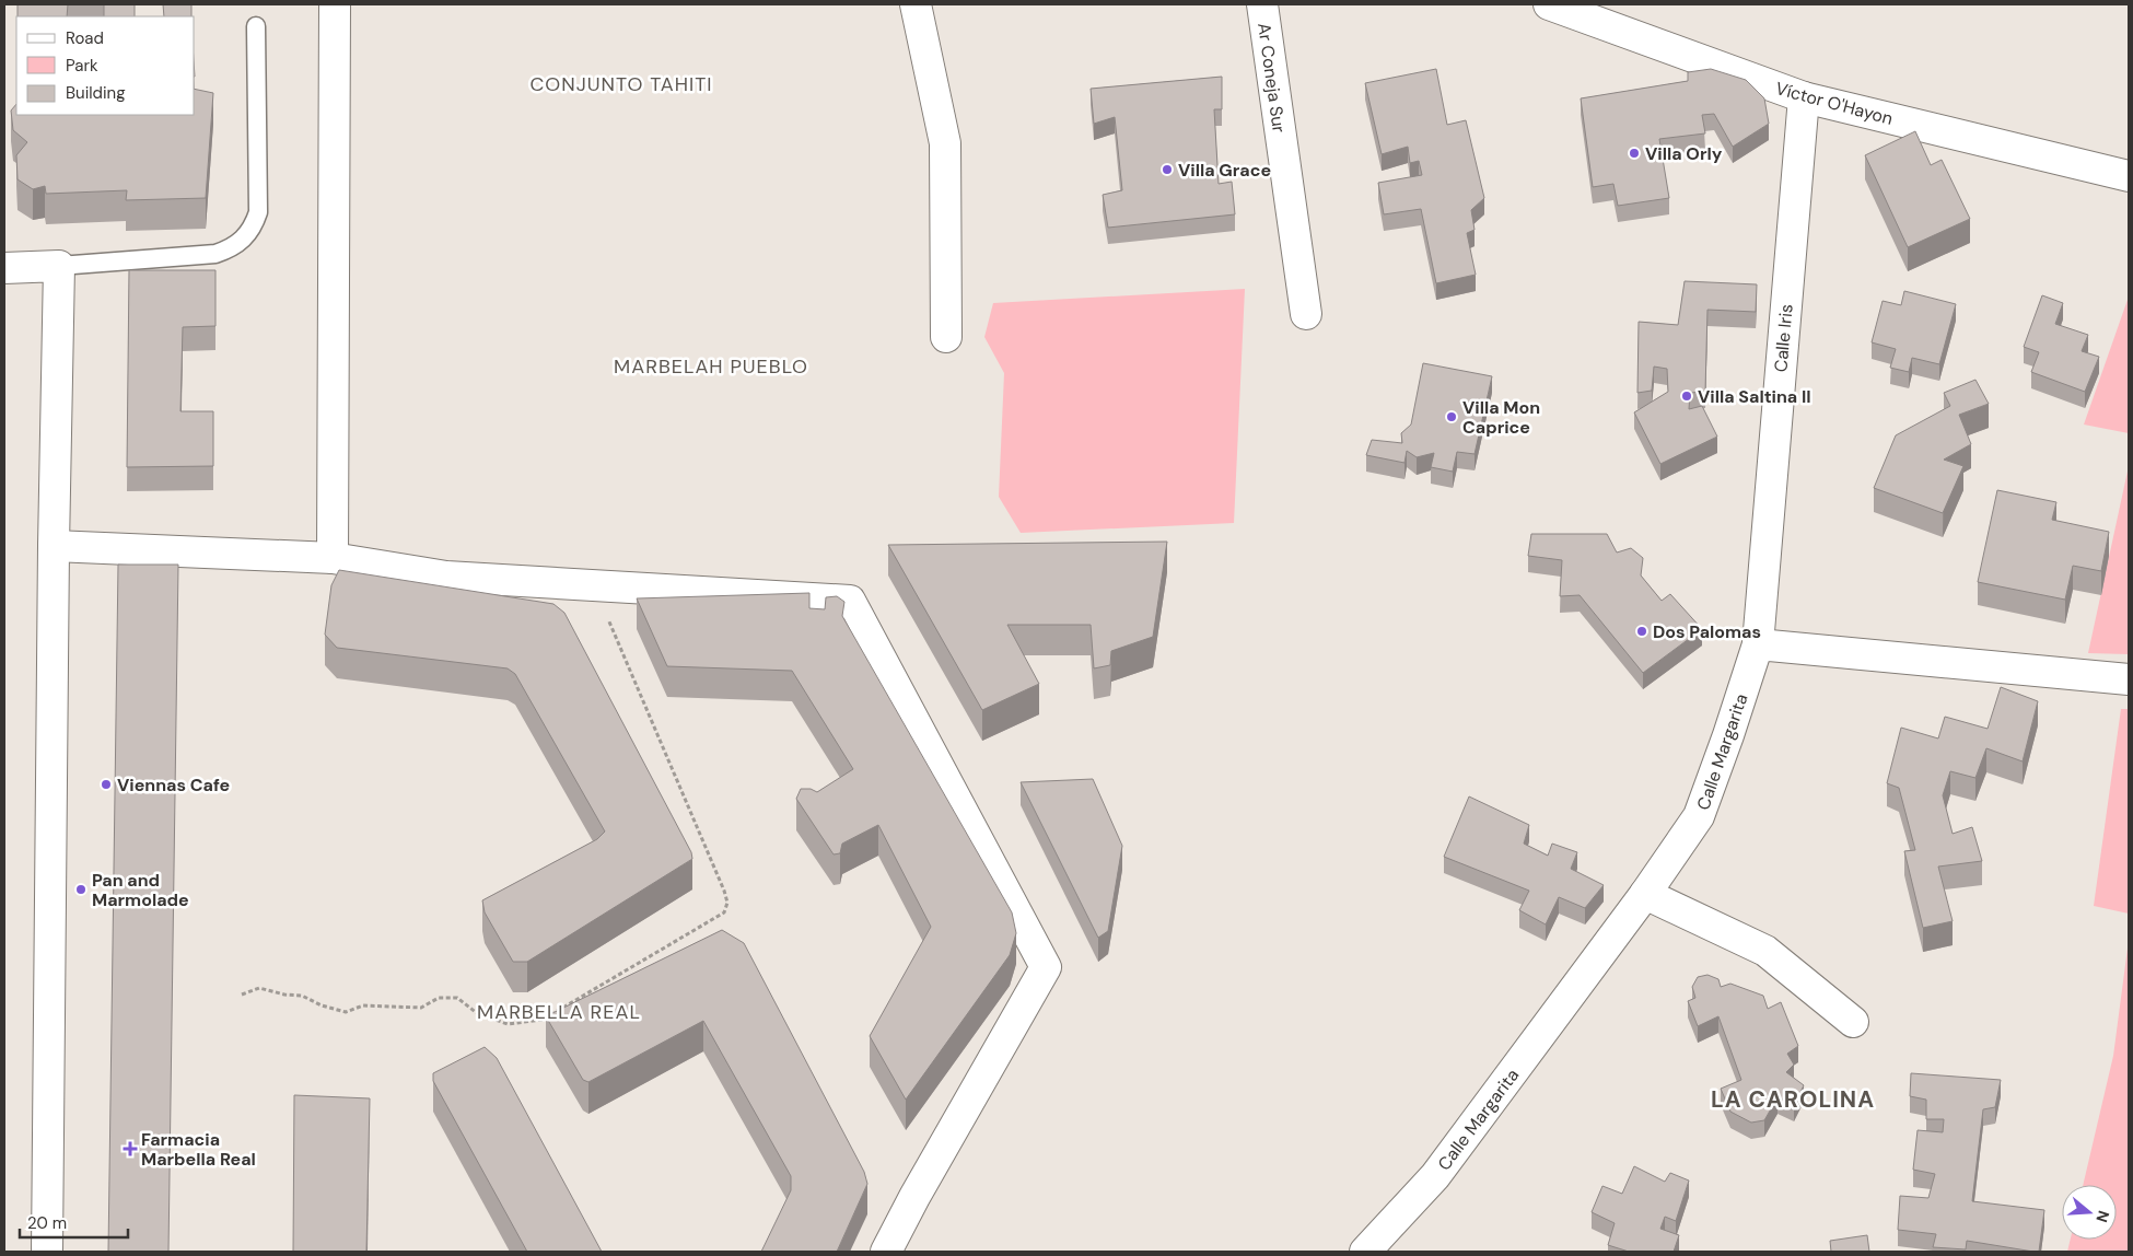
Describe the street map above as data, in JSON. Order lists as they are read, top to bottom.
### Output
{
  "streets": {
    "street": [
      "Ar Coneja Sur",
      "Víctor O'Hayon",
      "Calle Iris",
      "Calle Margarita"
    ]
  },
  "crossings": [
    ["Víctor O'Hayon", "Calle Iris"],
    ["Calle Iris", "Calle Margarita"]
  ],
  "districts": [
    "CONJUNTO TAHITI",
    "MARBELAH PUEBLO",
    "MARBELLA REAL",
    "LA CAROLINA"
  ],
  "places": {
    "other": [
      "Villa Orly",
      "Villa Grace",
      "Villa Saltina II",
      "Villa Mon Caprice",
      "Dos Palomas",
      "Viennas Cafe",
      "Pan and Marmolade"
    ],
    "health": ["Farmacia Marbella Real"]
  },
  "legend": ["Road", "Park", "Building"],
  "scale_bar": "20 m",
  "north": "right"
}
